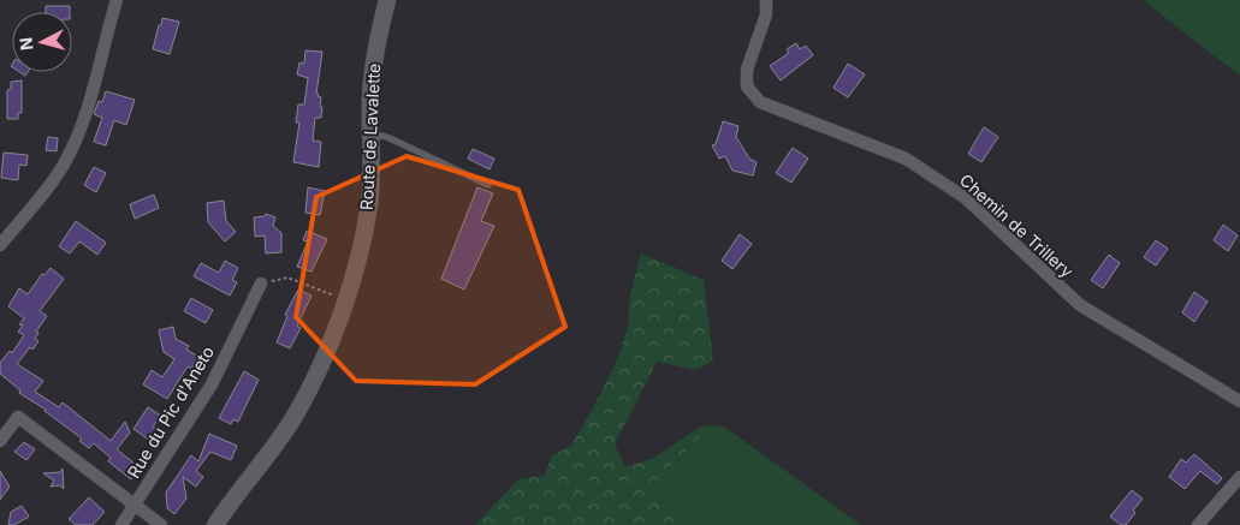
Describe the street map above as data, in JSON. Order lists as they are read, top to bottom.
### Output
{
  "streets": {
    "street": ["Route de Lavalette", "Chemin de Trillery", "Rue du Pic d'Aneto"]
  },
  "north": "left"
}
